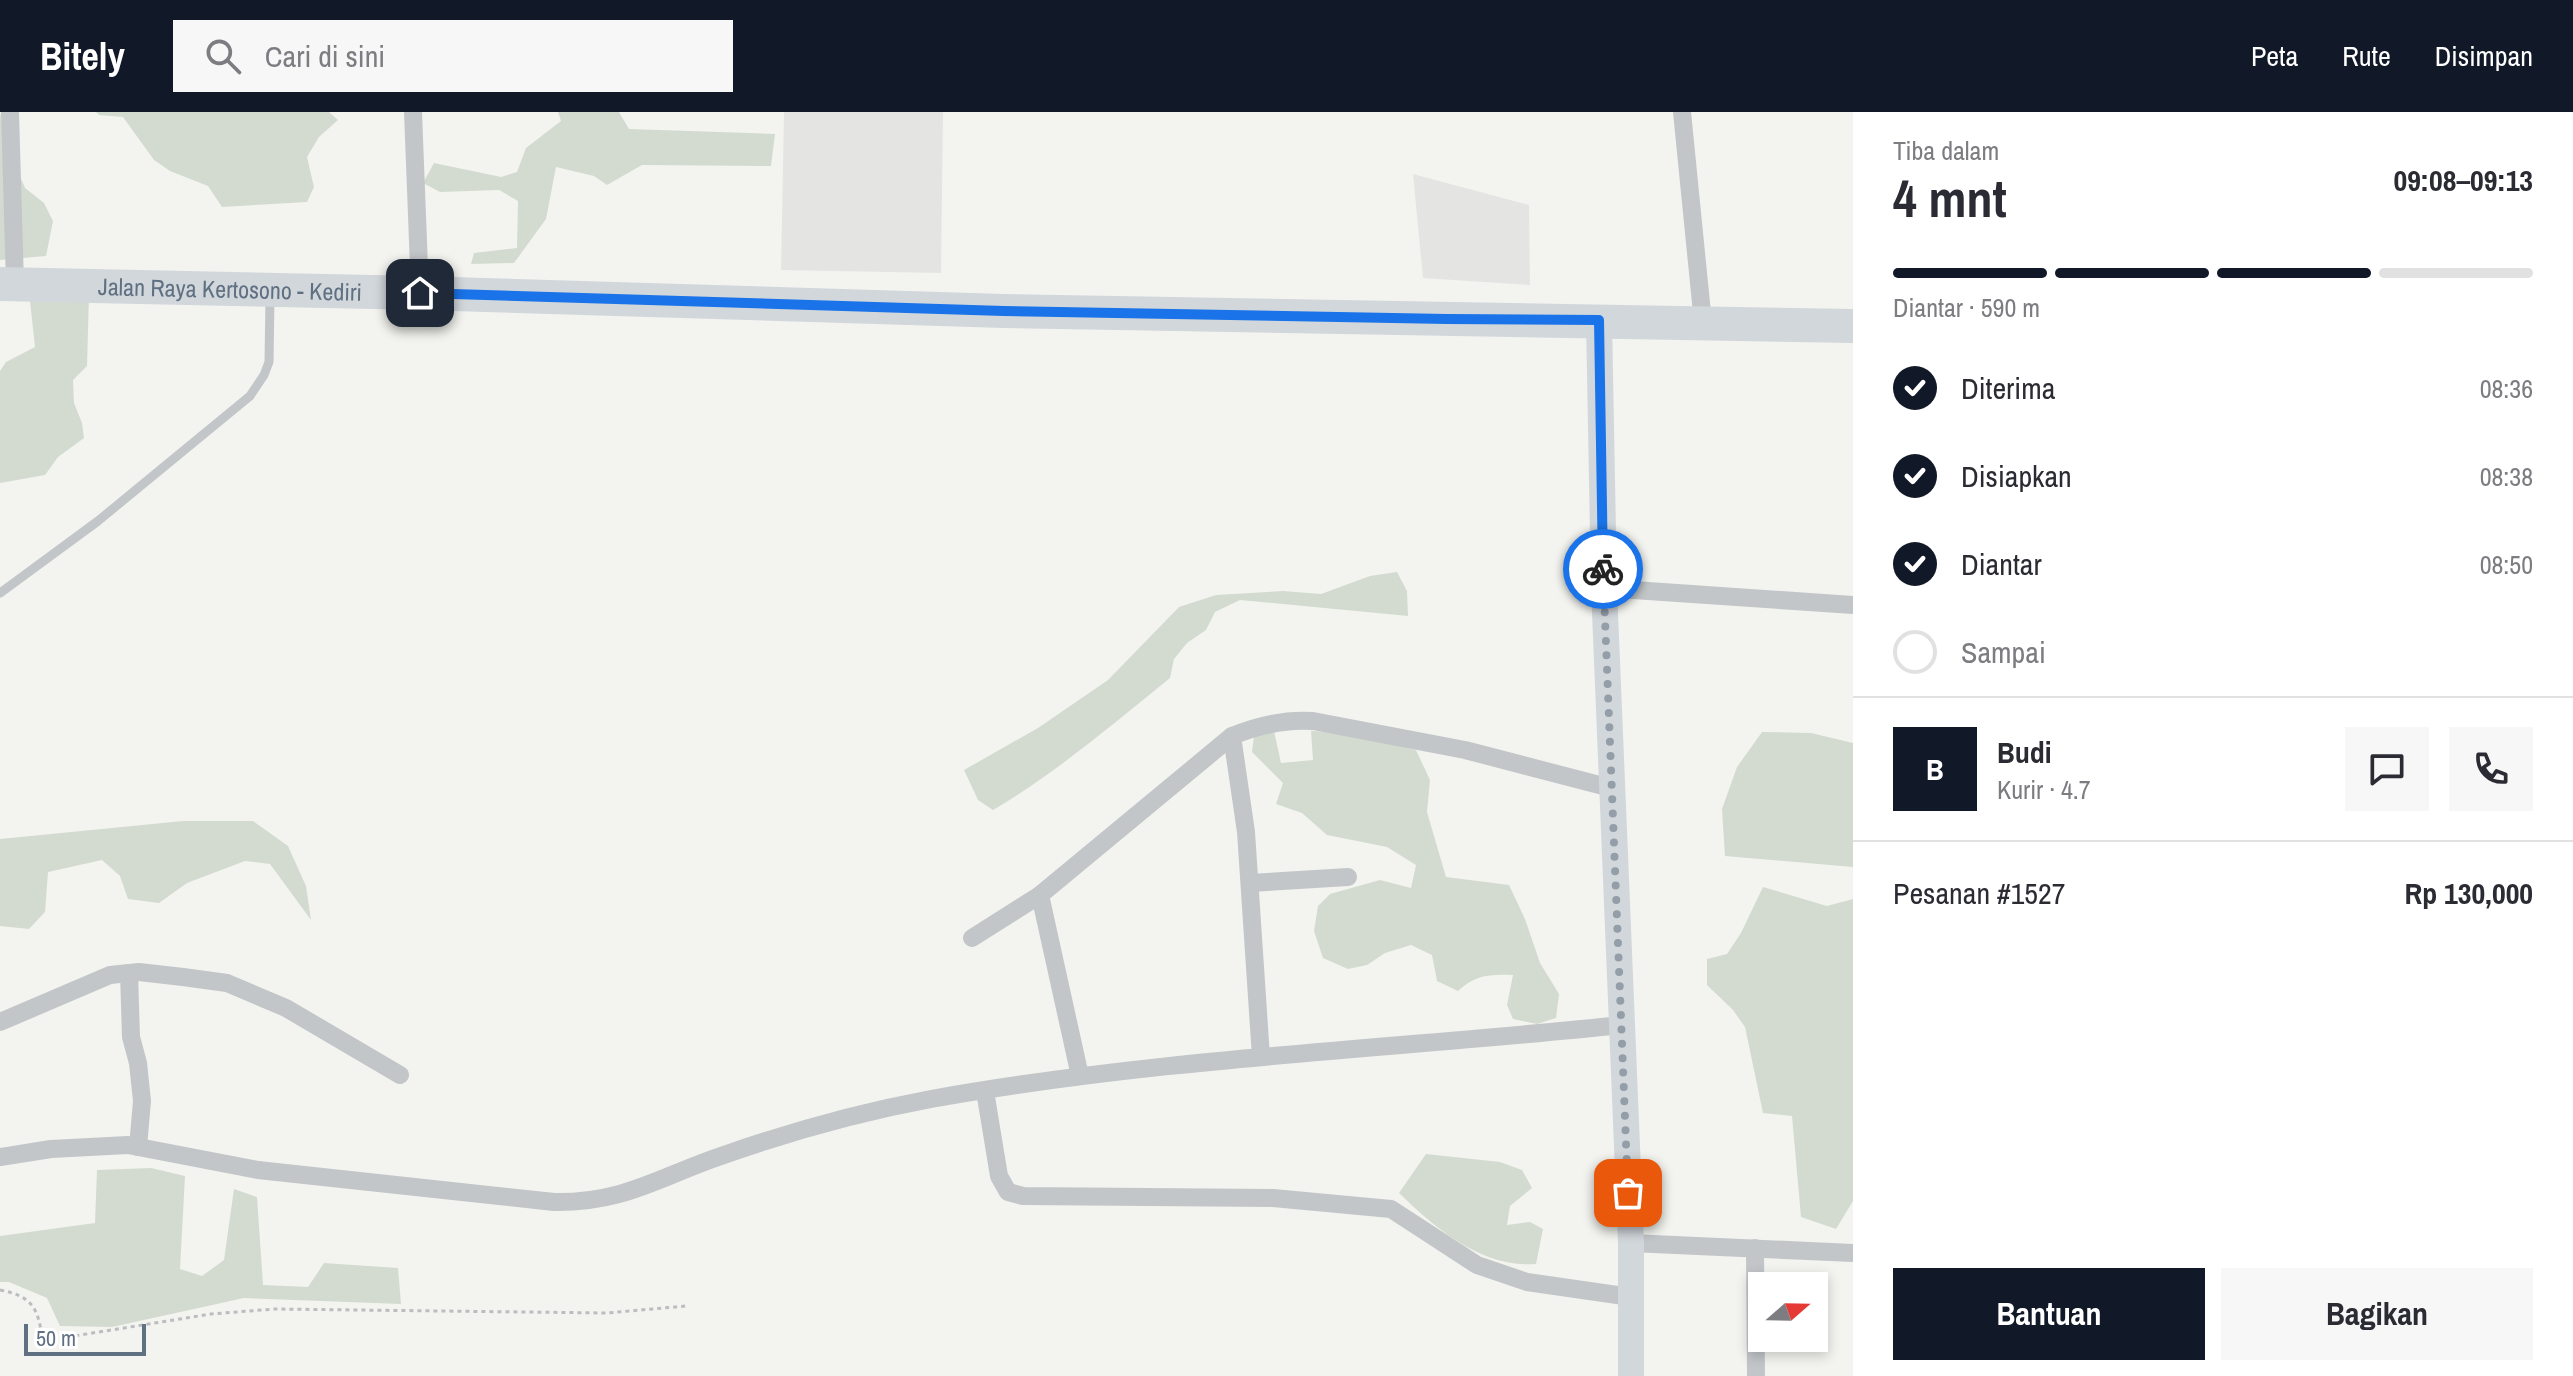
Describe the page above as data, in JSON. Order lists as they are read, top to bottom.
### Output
{
  "streets": {
    "highway": ["Jalan Raya Kertosono - Kediri"]
  },
  "scale_bar": "50 m",
  "north": "right",
  "page": {
    "header": "Bitely",
    "search": "Cari di sini",
    "nav": ["Peta", "Rute", "Disimpan"],
    "heading": ["4 mnt", "Tiba dalam", "09:08–09:13"],
    "panel": [
      "Budi",
      "Kurir · 4.7",
      "Pesanan #1527",
      "Rp 130,000"
    ],
    "bar": "Diantar · 590 m",
    "list": [
      ["Diterima", "08:36"],
      ["Disiapkan", "08:38"],
      ["Diantar", "08:50"],
      "Sampai"
    ],
    "round": "B",
    "buttons": ["Bantuan", "Bagikan"],
    "scale": "50 m"
  }
}
